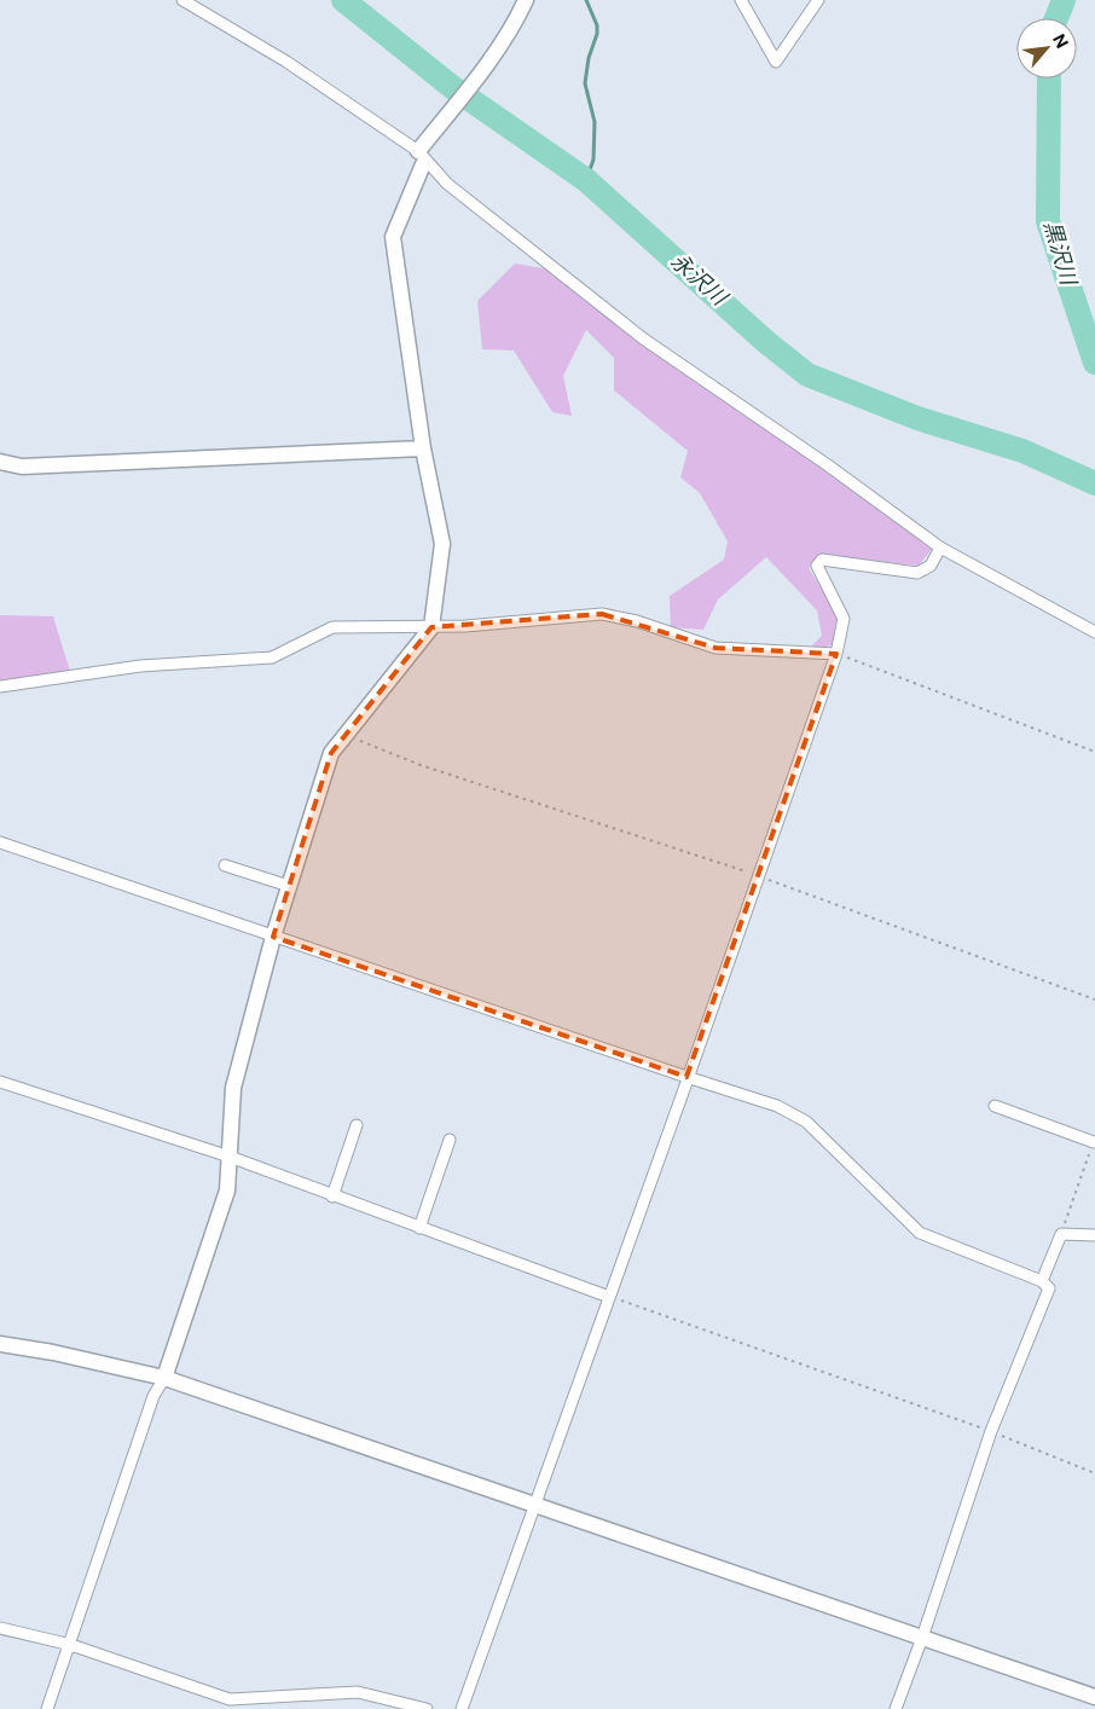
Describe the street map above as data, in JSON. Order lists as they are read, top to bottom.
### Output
{
  "water": ["黒沢川", "永沢川"],
  "north": "top right"
}
